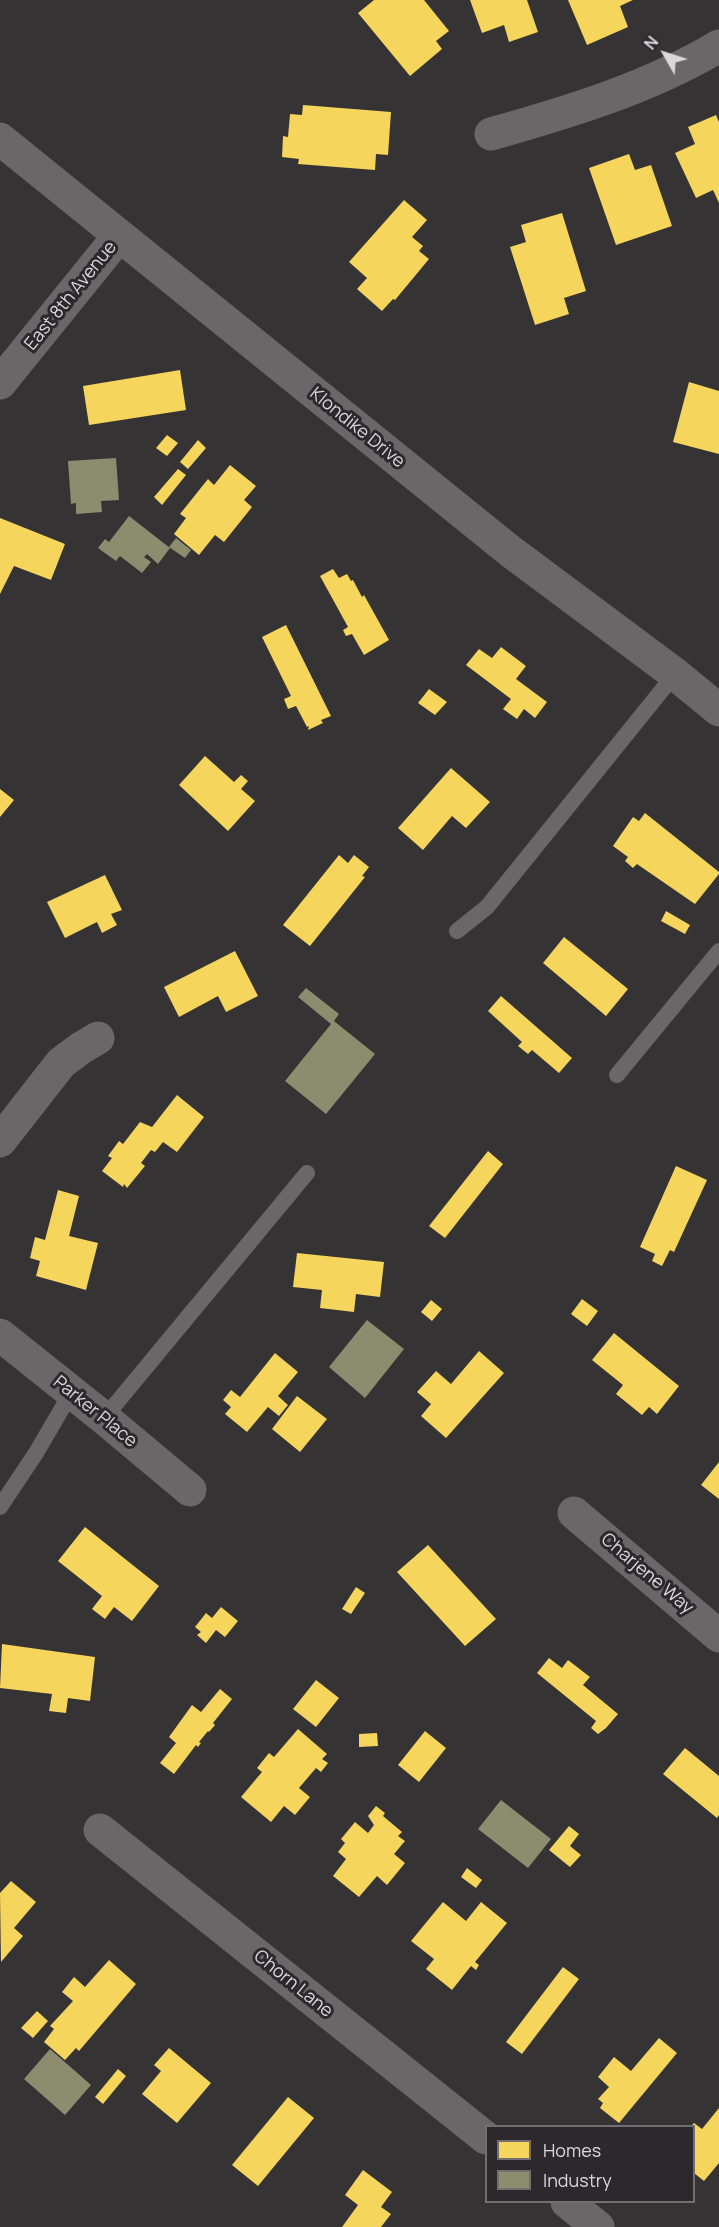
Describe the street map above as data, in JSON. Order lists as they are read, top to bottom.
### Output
{
  "streets": {
    "street": [
      "East 8th Avenue",
      "Klondike Drive",
      "Parker Place",
      "Charjene Way",
      "Chorn Lane"
    ]
  },
  "crossings": [
    ["East 8th Avenue", "Klondike Drive"]
  ],
  "legend": ["Homes", "Industry"],
  "north": "top left"
}
